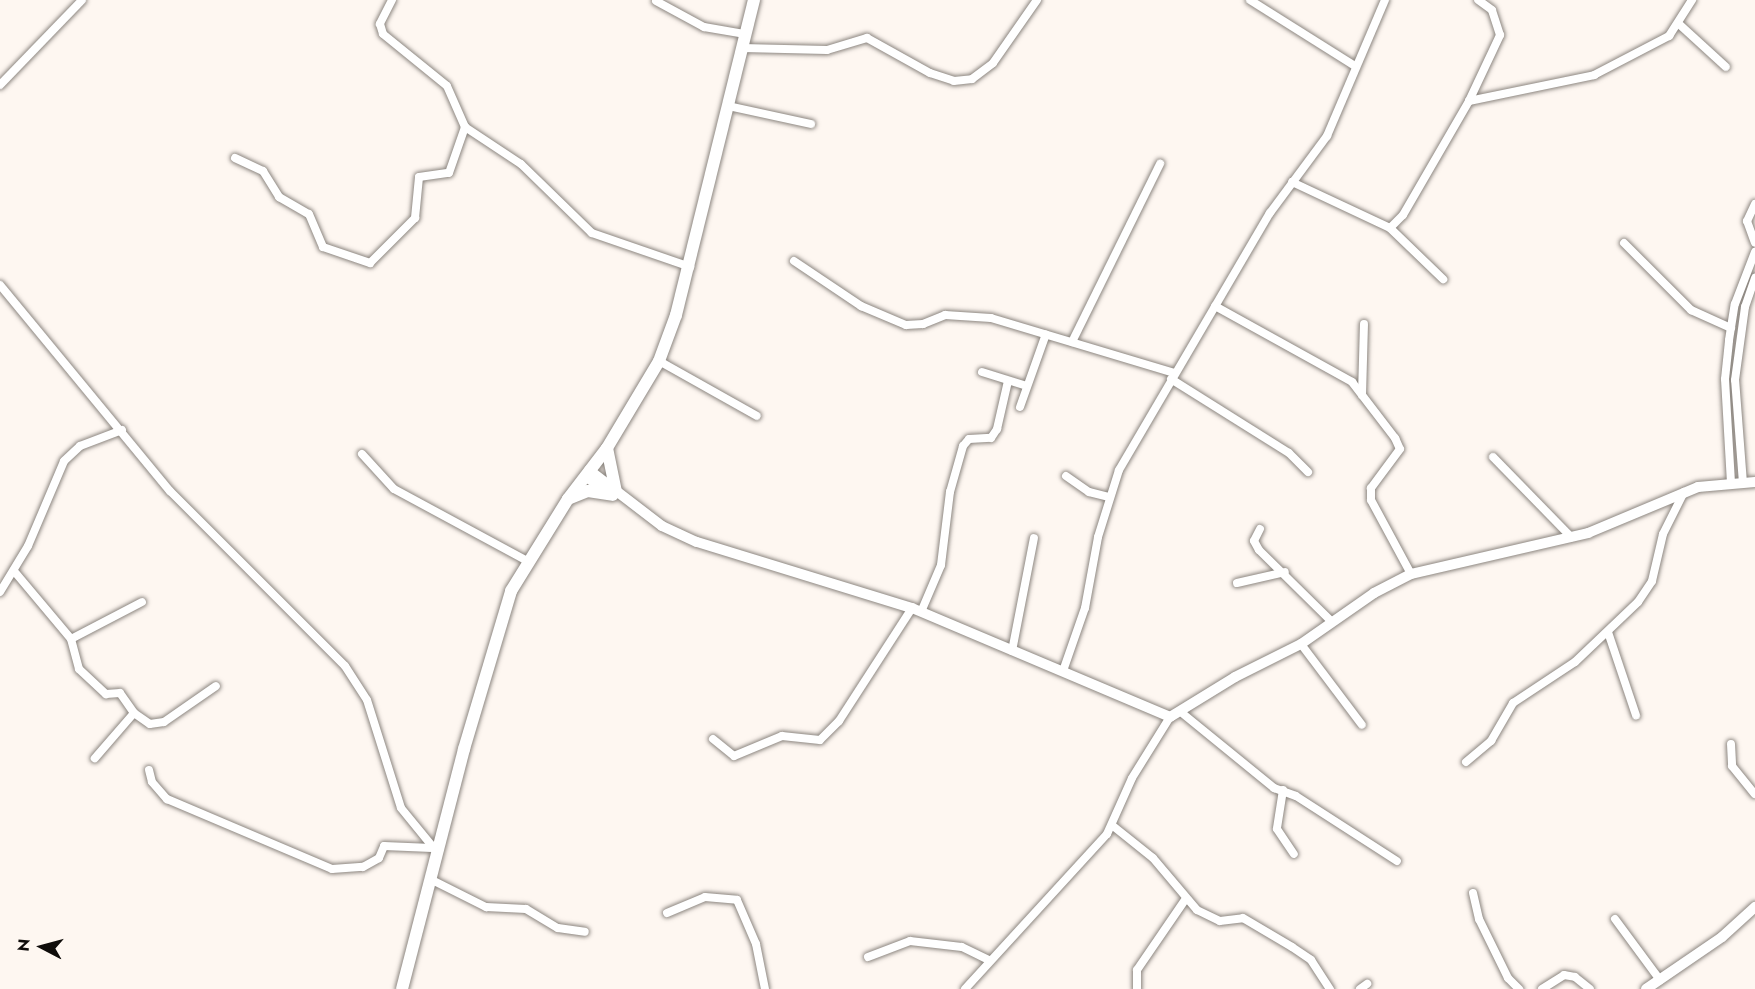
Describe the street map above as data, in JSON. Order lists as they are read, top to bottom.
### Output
{
  "north": "left"
}
